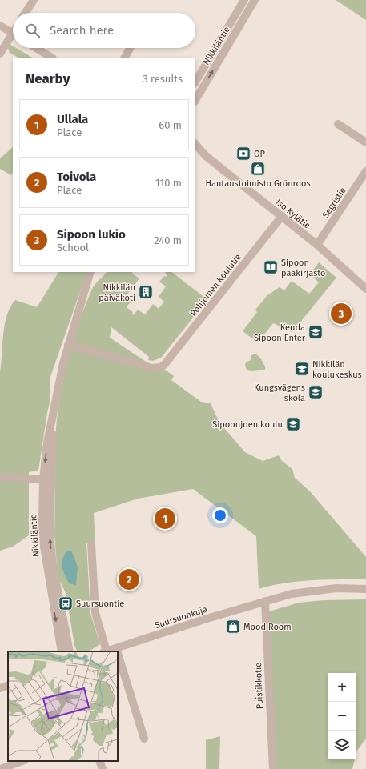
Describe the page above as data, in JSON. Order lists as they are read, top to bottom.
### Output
{
  "streets": {
    "street": [
      "Nikkiläntie",
      "Segristie",
      "Iso Kylätie",
      "Pohjoinen Koulutie",
      "Suursuonkuja",
      "Puistikkotie"
    ]
  },
  "crossings": [
    ["Nikkiläntie", "Pohjoinen Koulutie"],
    ["Segristie", "Iso Kylätie"],
    ["Iso Kylätie", "Pohjoinen Koulutie"],
    ["Suursuonkuja", "Puistikkotie"]
  ],
  "places": {
    "bank": ["OP"],
    "shop": ["Hautaustoimisto Grönroos", "Mood Room"],
    "library": ["Sipoon pääkirjasto"],
    "building": ["Nikkilän päiväkoti"],
    "school or university": [
      "Keuda Sipoon Enter",
      "Nikkilän koulukeskus",
      "Kungsvägens skola",
      "Sipoonjoen koulu"
    ],
    "bus stop": ["Suursuontie"]
  },
  "page": {
    "search": "Search here",
    "heading": ["Nearby", "3 results"],
    "list": [
      {
        "mark": "1",
        "name": "Ullala",
        "note": "Place",
        "value": "60 m"
      },
      {
        "mark": "2",
        "name": "Toivola",
        "note": "Place",
        "value": "110 m"
      },
      {
        "mark": "3",
        "name": "Sipoon lukio",
        "note": "School",
        "value": "240 m"
      }
    ],
    "pins": ["3", "1", "2"],
    "map_buttons": ["+", "−"]
  }
}
